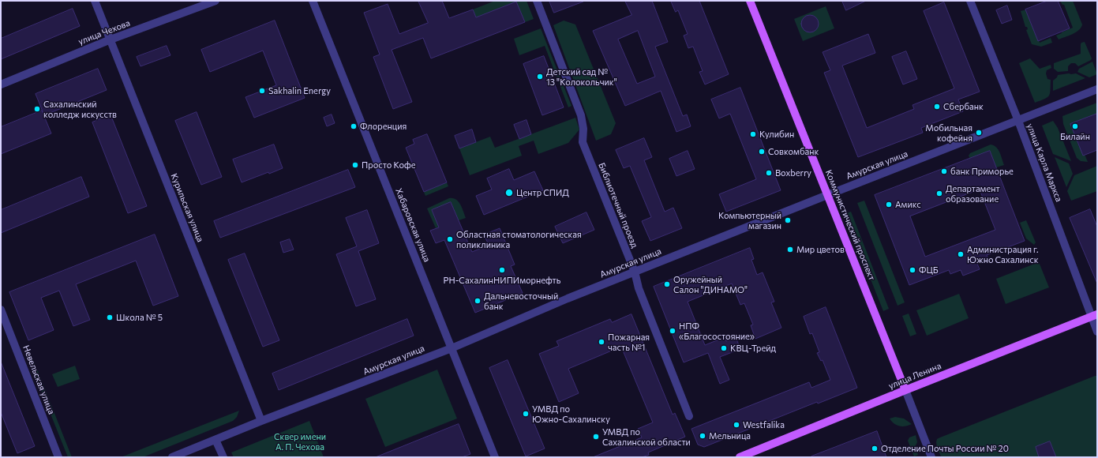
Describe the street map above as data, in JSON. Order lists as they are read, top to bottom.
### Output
{
  "streets": {
    "main road": ["Коммунистический проспект", "улица Ленина"],
    "street": [
      "улица Чехова",
      "улица Карла Маркса",
      "Амурская улица",
      "Библиотечный проезд",
      "Курильская улица",
      "Хабаровская улица",
      "Невельская улица"
    ]
  },
  "crossings": [
    ["улица Чехова", "Курильская улица"],
    ["улица Карла Маркса", "Амурская улица"],
    ["улица Карла Маркса", "улица Ленина"],
    ["Амурская улица", "Библиотечный проезд"],
    ["Амурская улица", "Курильская улица"],
    ["Амурская улица", "Хабаровская улица"],
    ["Амурская улица", "Коммунистический проспект"],
    ["Коммунистический проспект", "улица Ленина"]
  ],
  "parks": ["Сквер имени А. П. Чехова"],
  "places": [
    "Детский сад № 13 \"Колокольчик\"",
    "Sakhalin Energy",
    "Сбербанк",
    "Сахалинский колледж искусств",
    "Флоренция",
    "Билайн",
    "Мобильная кофейня",
    "Кулибин",
    "Совкомбанк",
    "Просто Кофе",
    "банк Приморье",
    "Boxberry",
    "Центр СПИД",
    "Департамент образование",
    "Амикс",
    "Компьютерный магазин",
    "Областная стоматологическая поликлиника",
    "Мир цветов",
    "Администрация г. Южно Сахалинск",
    "РН-СахалинНИПИморнефть",
    "ФЦБ",
    "Оружейный Салон \"ДИНАМО\"",
    "Дальневосточный банк",
    "Школа № 5",
    "НПФ «Благосостояние»",
    "Пожарная часть №1",
    "КВЦ-Трейд",
    "УМВД по Южно-Сахалинску",
    "Westfalika",
    "Мельница",
    "УМВД по Сахалинской области",
    "Отделение Почты России № 20"
  ]
}
